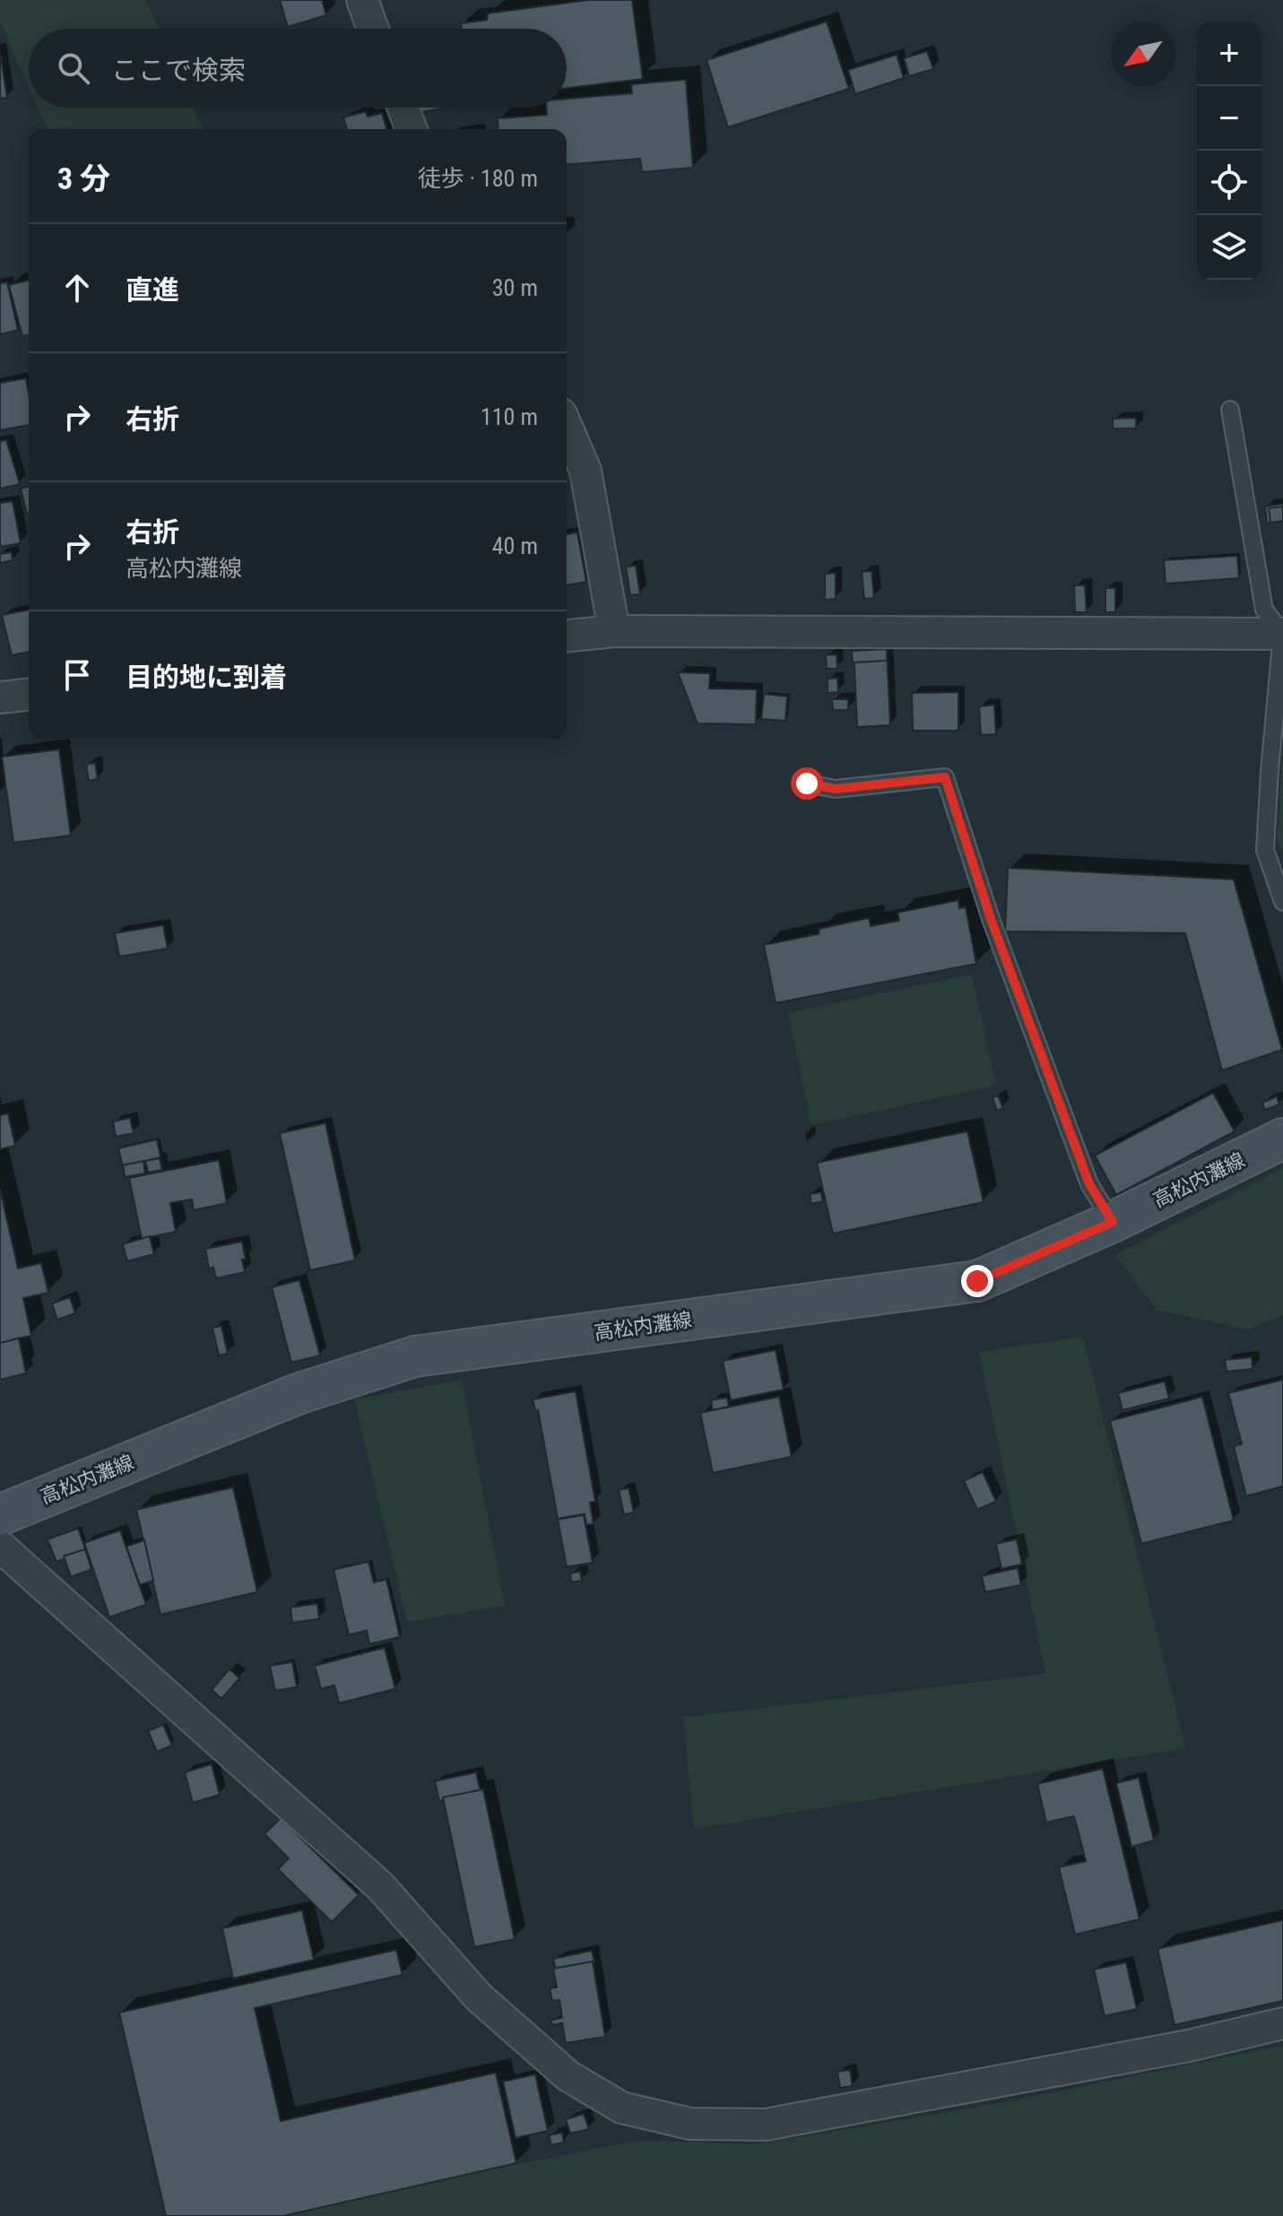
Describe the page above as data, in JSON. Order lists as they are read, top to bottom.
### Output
{
  "streets": {
    "main road": ["高松内灘線"]
  },
  "north": "bottom left",
  "page": {
    "map_buttons": ["+", "−"],
    "search": "ここで検索",
    "heading": ["3 分", "徒歩 · 180 m"],
    "list": [
      ["直進", "30 m"],
      ["右折", "110 m"],
      ["右折", "高松内灘線", "40 m"],
      "目的地に到着"
    ]
  }
}
